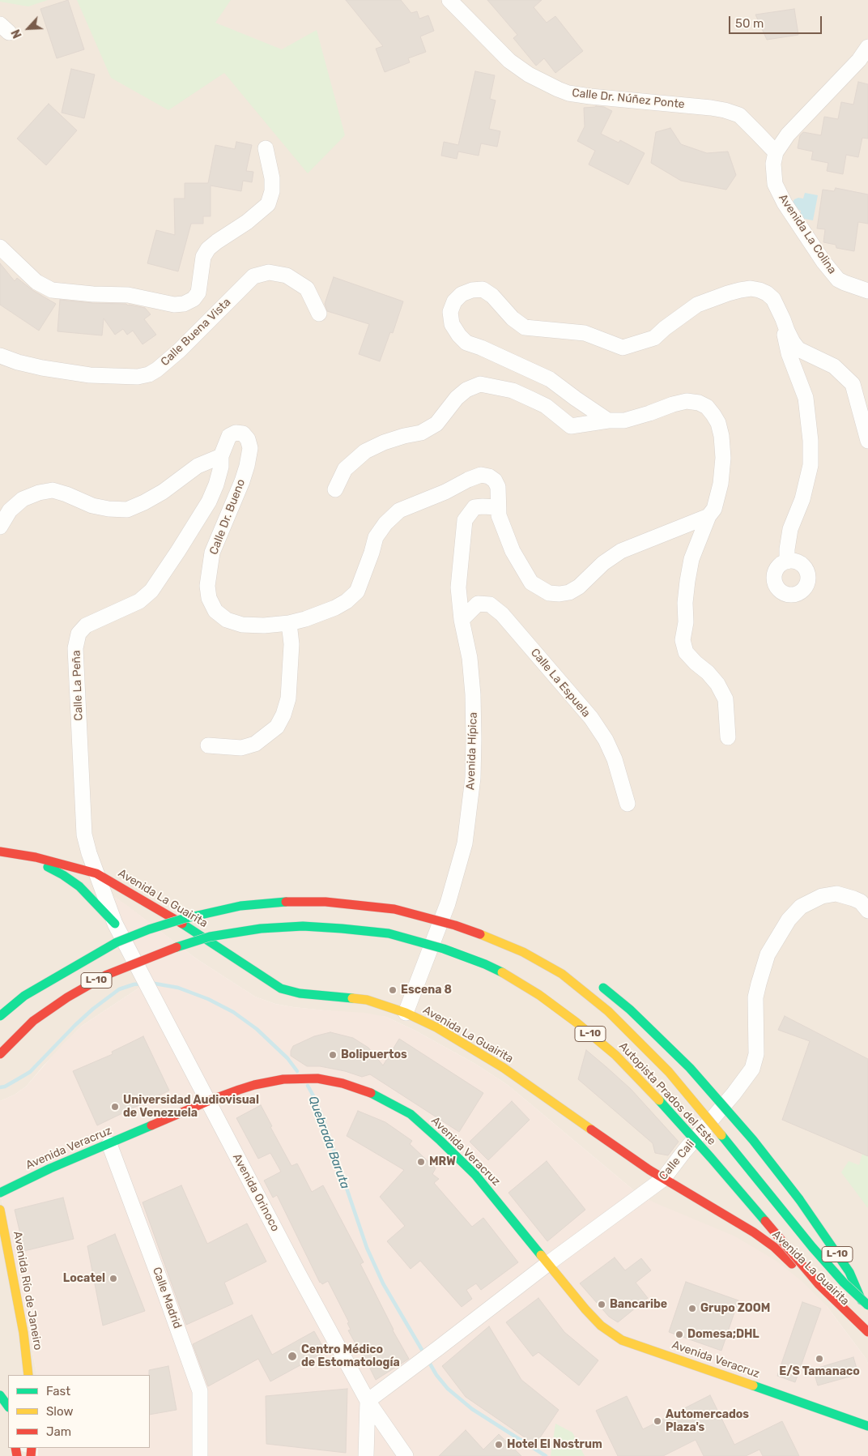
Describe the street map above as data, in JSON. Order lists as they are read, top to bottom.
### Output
{
  "streets": {
    "main road": [
      "Avenida La Guairita",
      "L-10",
      "Autopista Prados del Este",
      "Avenida Veracruz",
      "Avenida Río de Janeiro"
    ],
    "street": [
      "Calle Dr. Núñez Ponte",
      "Avenida La Colina",
      "Calle Buena Vista",
      "Calle Dr. Bueno",
      "Calle La Espuela",
      "Calle La Peña",
      "Avenida Hípica",
      "Calle Cali",
      "Avenida Orinoco",
      "Calle Madrid"
    ]
  },
  "crossings": [
    ["Calle Dr. Núñez Ponte", "Avenida La Colina"],
    ["Calle Dr. Bueno", "Calle La Peña"],
    ["Calle Dr. Bueno", "Avenida Hípica"],
    ["Calle La Espuela", "Avenida Hípica"],
    ["Calle La Peña", "Avenida La Guairita"],
    ["Calle La Peña", "Avenida Orinoco"],
    ["Avenida Hípica", "Avenida La Guairita"],
    ["Avenida La Guairita", "Calle Cali"],
    ["L-10", "Autopista Prados del Este"],
    ["Avenida Veracruz", "Calle Cali"],
    ["Avenida Veracruz", "Avenida Orinoco"],
    ["Avenida Veracruz", "Calle Madrid"],
    ["Calle Cali", "Avenida Orinoco"]
  ],
  "water": ["Quebrada Baruta"],
  "places": [
    "Escena 8",
    "Bolipuertos",
    "Universidad Audiovisual de Venezuela",
    "MRW",
    "Locatel",
    "Bancaribe",
    "Grupo ZOOM",
    "Domesa;DHL",
    "Centro Médico de Estomatología",
    "E/S Tamanaco",
    "Automercados Plaza's",
    "Hotel El Nostrum"
  ],
  "legend": ["Fast", "Slow", "Jam"],
  "scale_bar": "50 m",
  "north": "bottom left"
}
